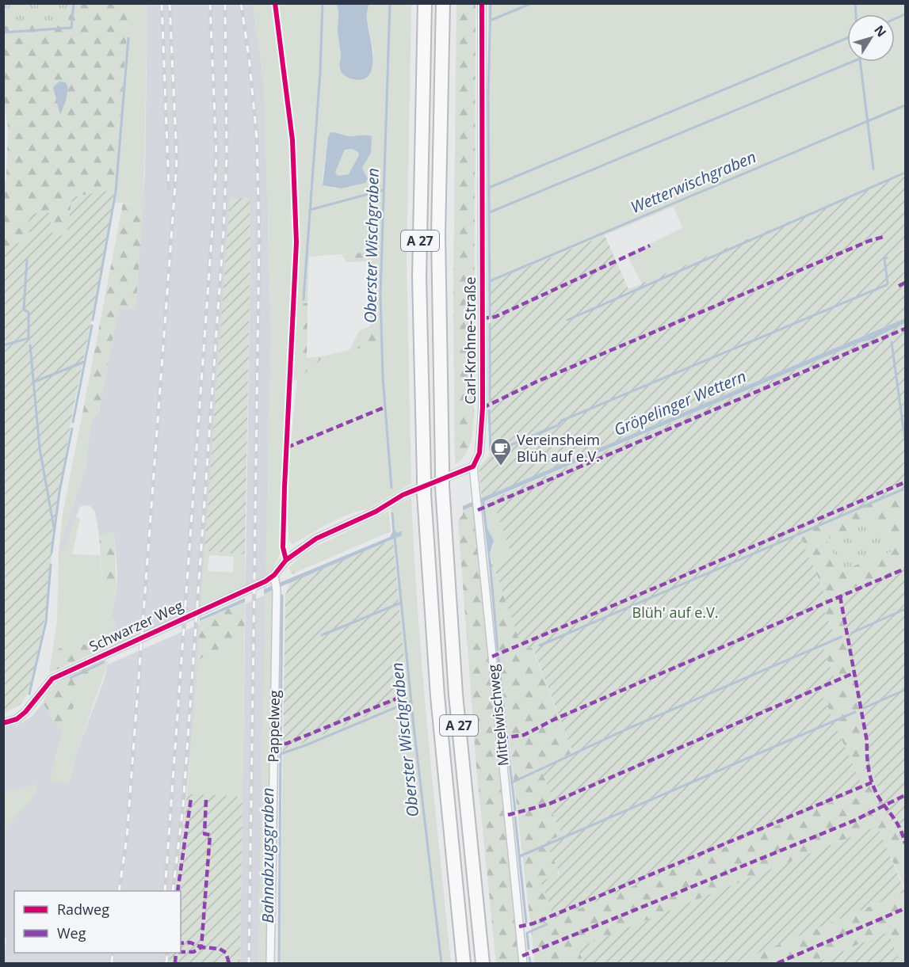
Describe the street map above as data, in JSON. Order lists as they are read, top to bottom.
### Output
{
  "streets": {
    "highway": ["A 27"],
    "street": [
      "Carl-Krohne-Straße",
      "Schwarzer Weg",
      "Mittelwischweg",
      "Pappelweg"
    ]
  },
  "crossings": [
    ["Carl-Krohne-Straße", "Schwarzer Weg"],
    ["Carl-Krohne-Straße", "Mittelwischweg"],
    ["Schwarzer Weg", "Mittelwischweg"],
    ["Schwarzer Weg", "Pappelweg"]
  ],
  "water": [
    "Wetterwischgraben",
    "Oberster Wischgraben",
    "Gröpelinger Wettern",
    "Bahnabzugsgraben"
  ],
  "parks": ["Blüh' auf e.V."],
  "places": {
    "cafe": ["Vereinsheim Blüh auf e.V."]
  },
  "legend": ["Radweg", "Weg"],
  "north": "top right"
}
